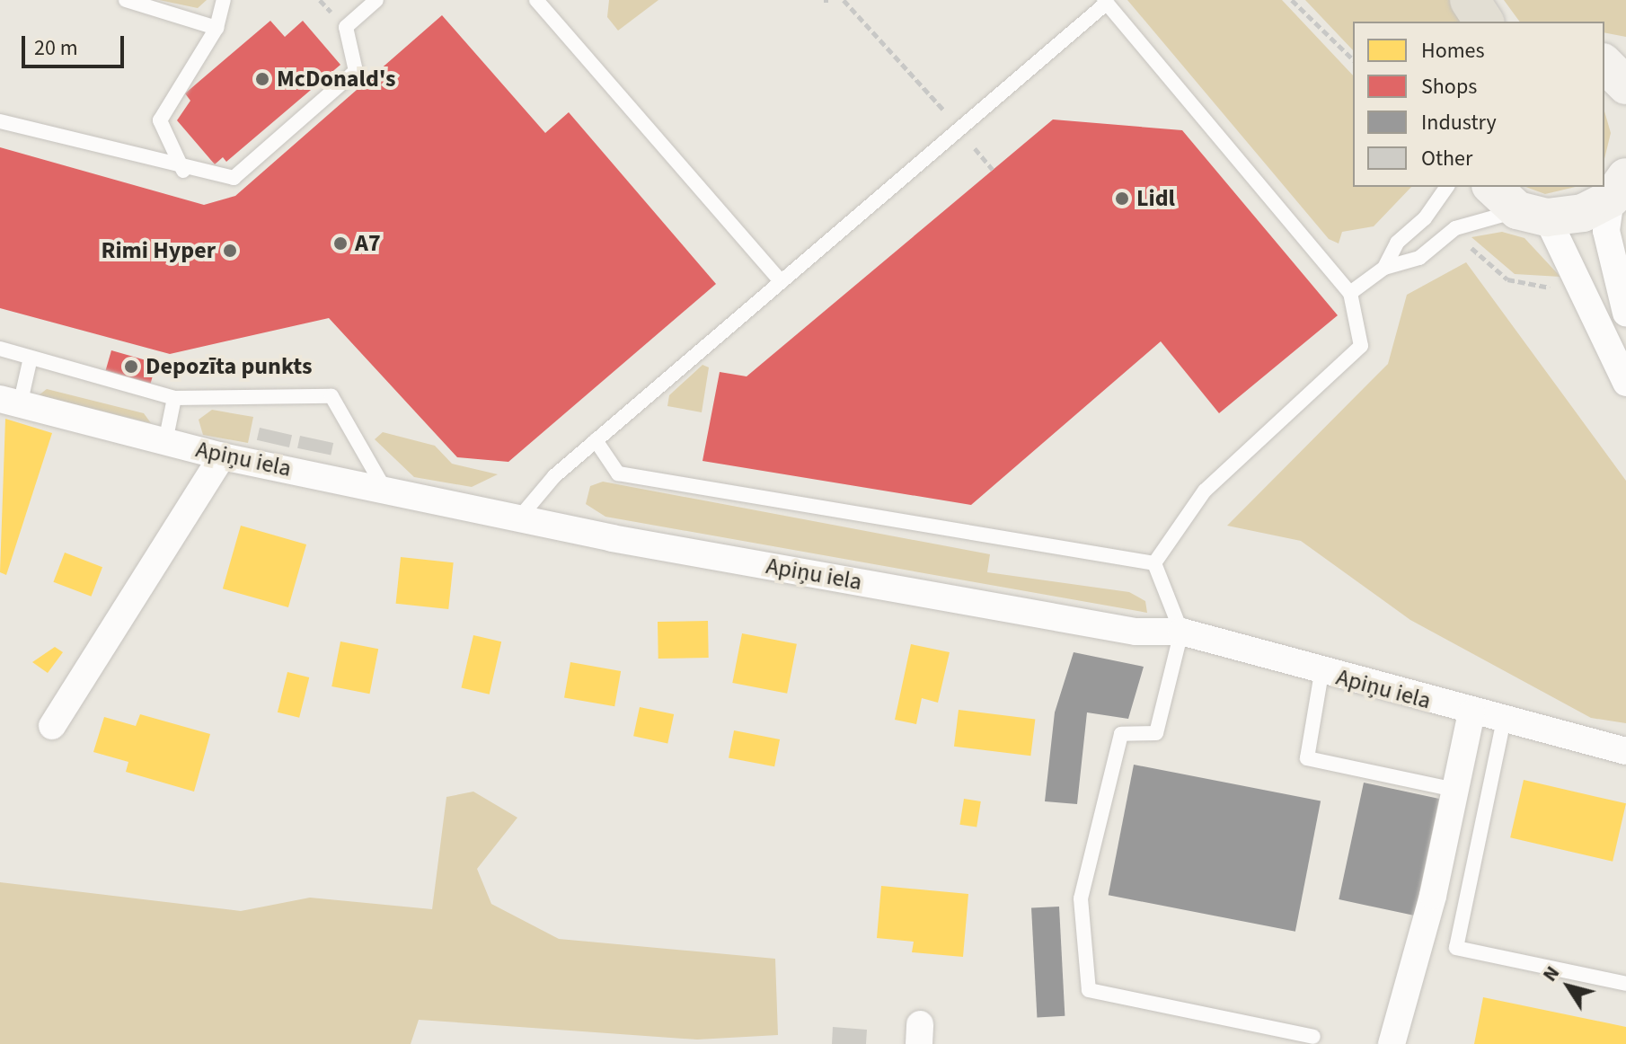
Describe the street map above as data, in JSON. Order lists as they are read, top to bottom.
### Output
{
  "streets": {
    "street": ["Apiņu iela"]
  },
  "places": [
    "McDonald's",
    "Lidl",
    "A7",
    "Rimi Hyper",
    "Depozīta punkts"
  ],
  "legend": [
    "Homes",
    "Shops",
    "Industry",
    "Other"
  ],
  "scale_bar": "20 m",
  "north": "top left"
}
